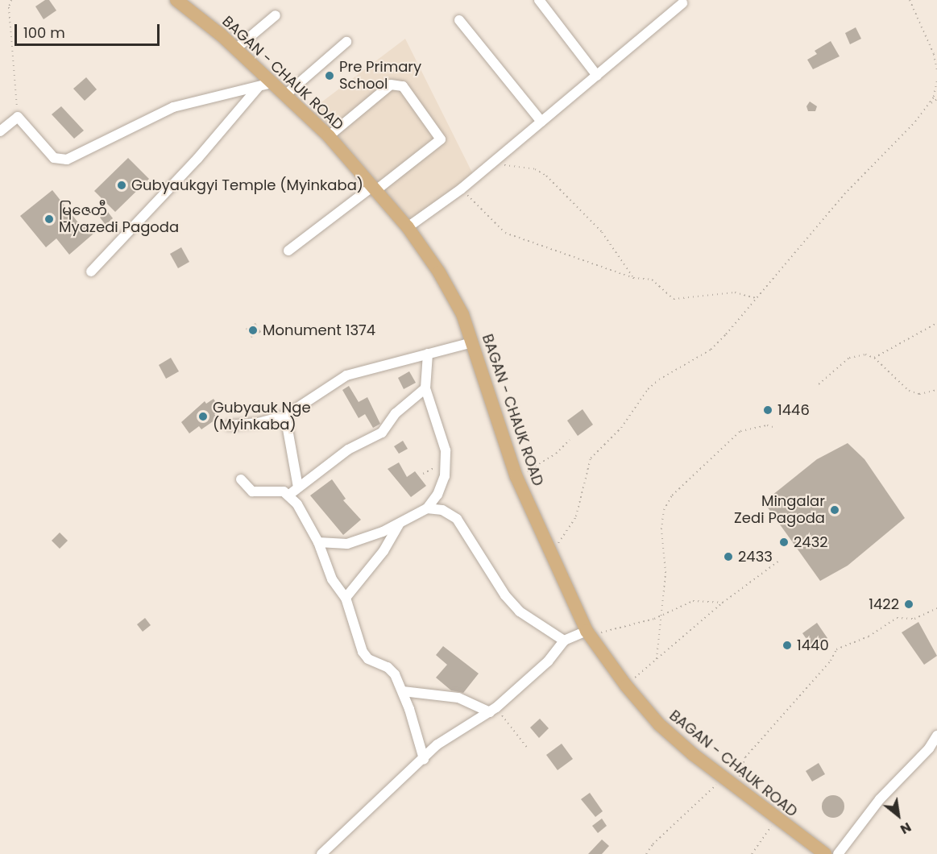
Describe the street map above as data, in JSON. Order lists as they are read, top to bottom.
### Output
{
  "streets": {
    "main road": ["BAGAN - CHAUK ROAD"]
  },
  "places": [
    "Pre Primary School",
    "Gubyaukgyi Temple (Myinkaba)",
    "မြဇေတီ Myazedi Pagoda",
    "Monument 1374",
    "1446",
    "Gubyauk Nge (Myinkaba)",
    "Mingalar Zedi Pagoda",
    "2432",
    "2433",
    "1422",
    "1440"
  ],
  "scale_bar": "100 m",
  "north": "bottom right"
}
